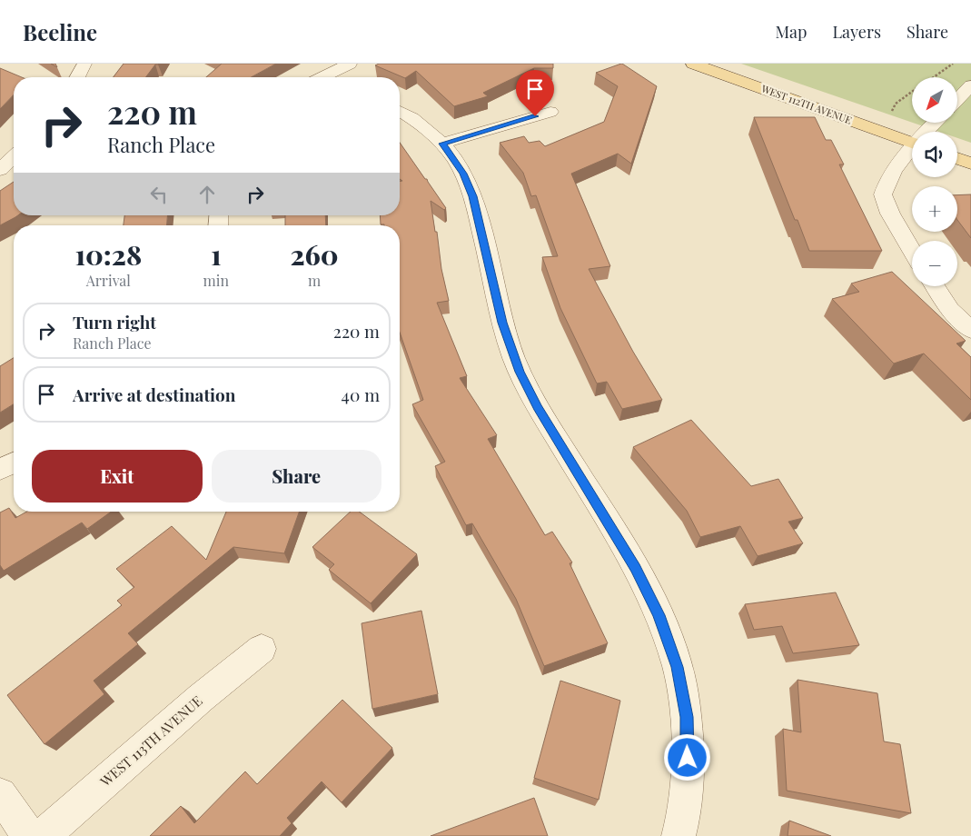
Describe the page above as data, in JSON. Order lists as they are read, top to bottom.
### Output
{
  "streets": {
    "main road": ["WEST 112TH AVENUE"],
    "street": ["WEST 113TH AVENUE"]
  },
  "north": "bottom left",
  "page": {
    "header": "Beeline",
    "nav": ["Map", "Layers", "Share"],
    "map_buttons": ["+", "−"],
    "turn": ["220 m", "Ranch Place"],
    "eta": [
      "10:28",
      "Arrival",
      "1",
      "min",
      "260",
      "m"
    ],
    "list": [
      {
        "name": "Turn right",
        "note": "Ranch Place",
        "value": "220 m"
      },
      {
        "name": "Arrive at destination",
        "value": "40 m"
      }
    ],
    "buttons": ["Exit", "Share"]
  }
}
